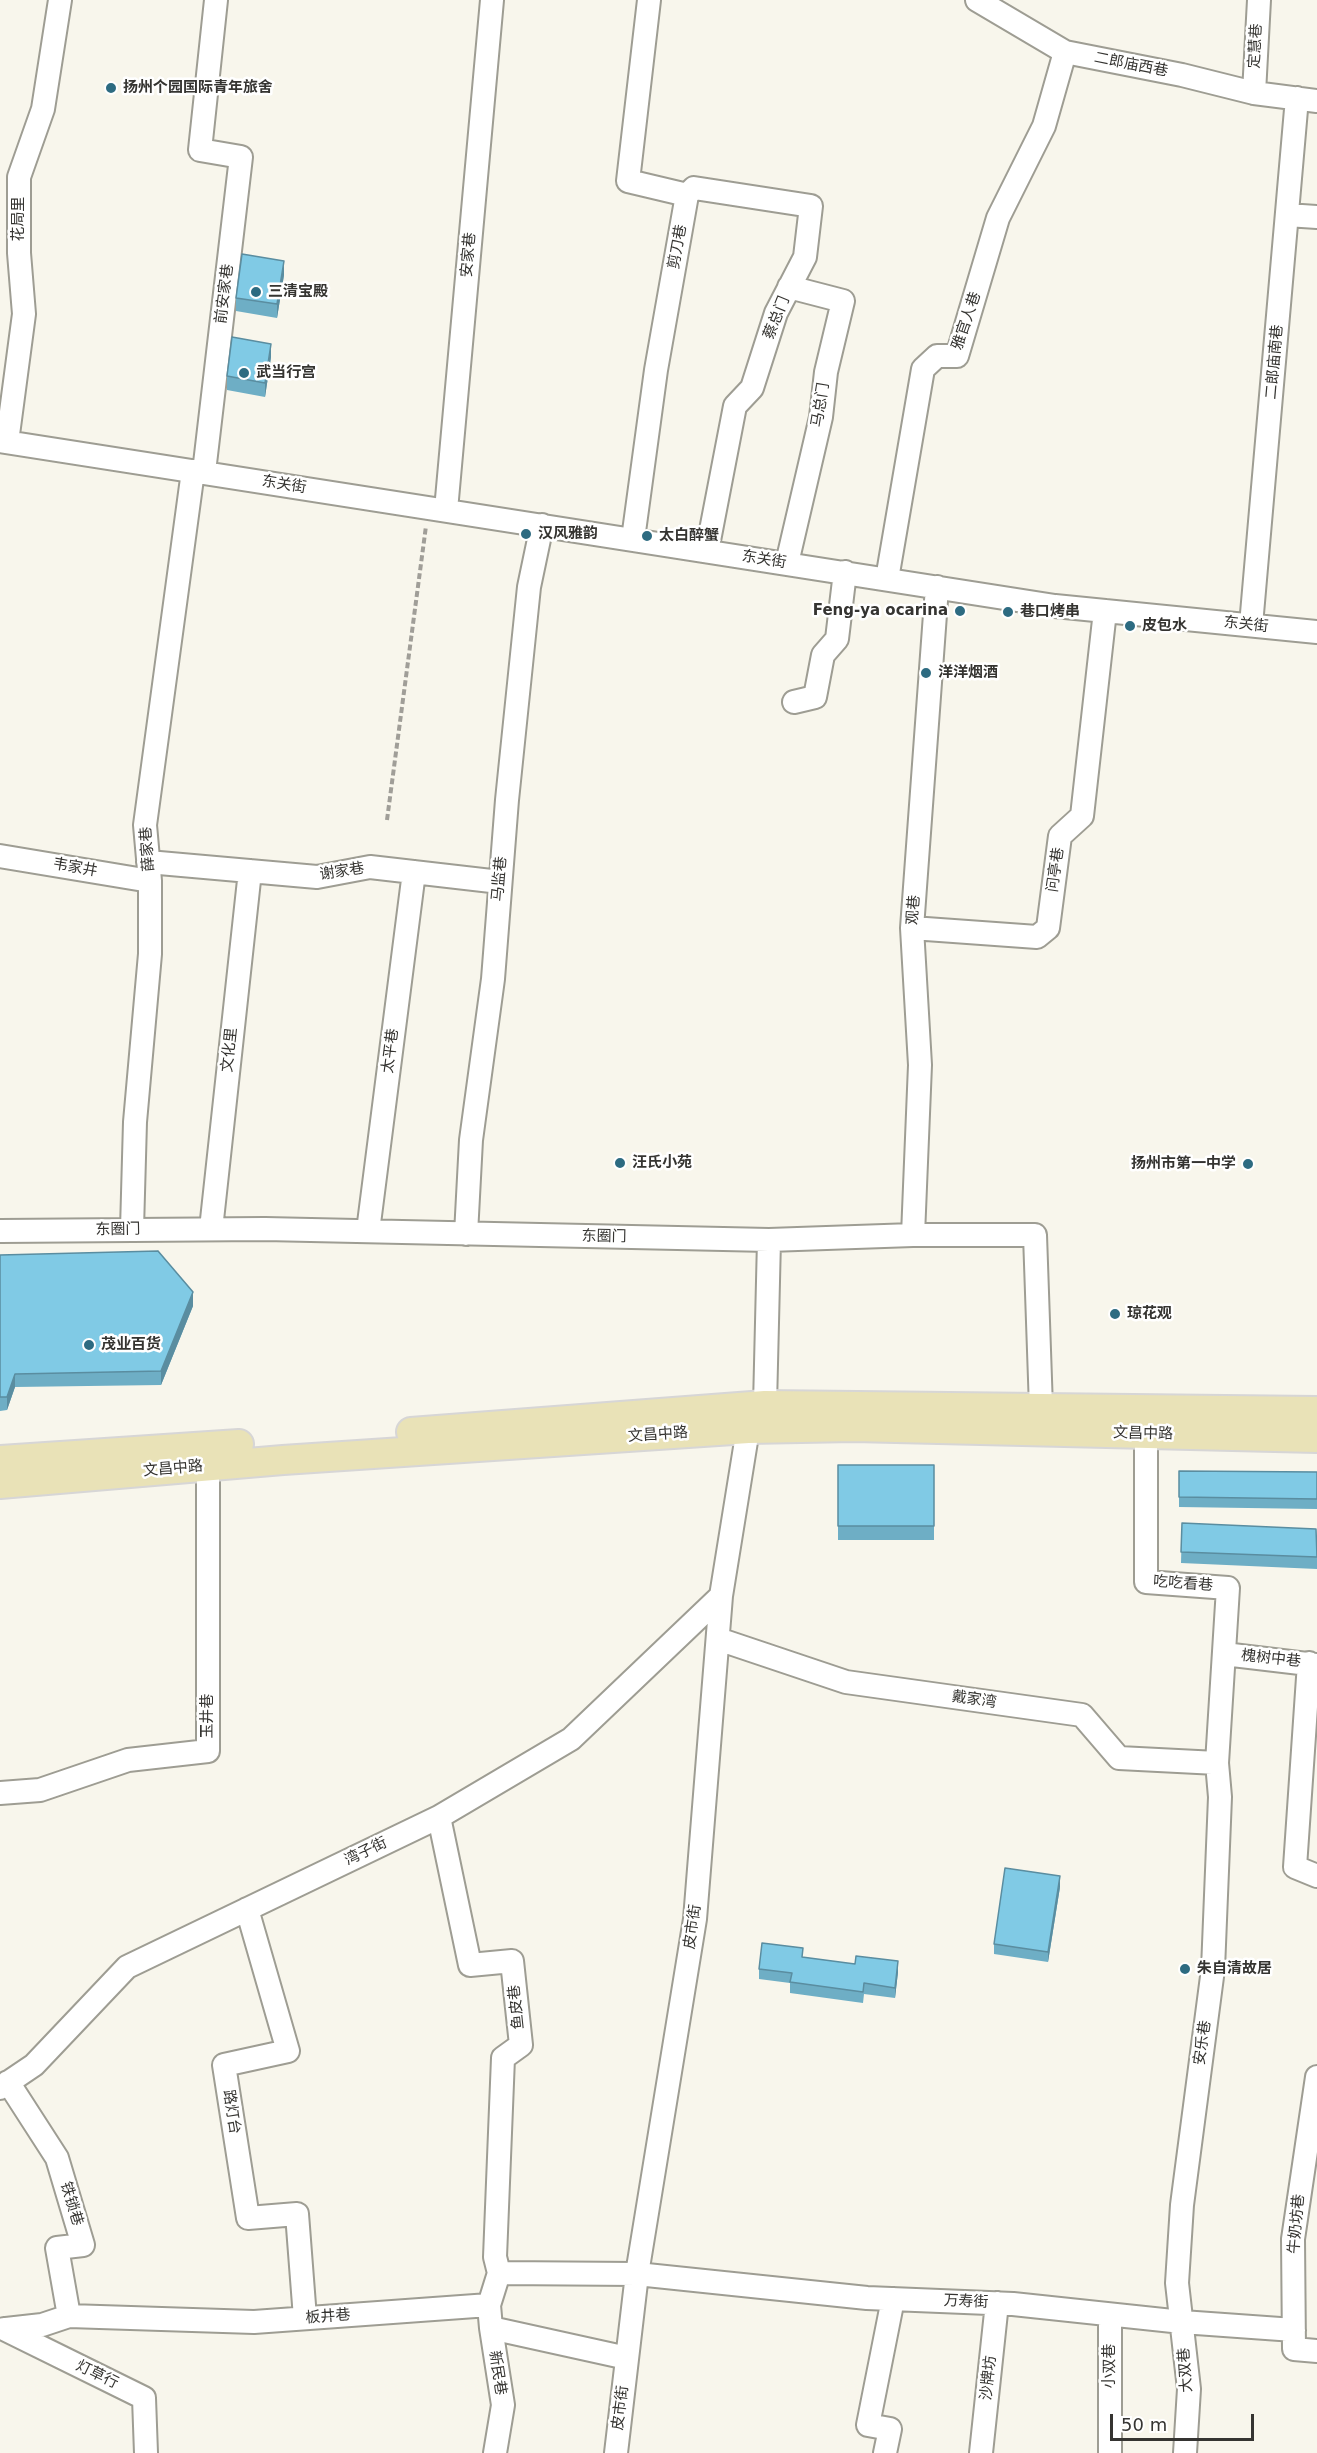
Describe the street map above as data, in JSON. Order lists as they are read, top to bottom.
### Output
{
  "streets": {
    "main road": ["文昌中路"],
    "street": [
      "定慧巷",
      "二郎庙西巷",
      "花局里",
      "剪刀巷",
      "安家巷",
      "前安家巷",
      "蔡总门",
      "雅官人巷",
      "二郎庙南巷",
      "马总门",
      "东关街",
      "薛家巷",
      "韦家井",
      "问亭巷",
      "谢家巷",
      "马监巷",
      "观巷",
      "文化里",
      "太平巷",
      "东圈门",
      "吃吃看巷",
      "槐树中巷",
      "戴家湾",
      "玉井巷",
      "湾子街",
      "皮市街",
      "鱼皮巷",
      "安乐巷",
      "路灯台",
      "铁锁巷",
      "牛奶坊巷",
      "万寿街",
      "板井巷",
      "小双巷",
      "大双巷",
      "新民巷",
      "灯草行",
      "沙牌坊"
    ]
  },
  "crossings": [
    ["定慧巷", "二郎庙西巷"],
    ["二郎庙西巷", "雅官人巷"],
    ["二郎庙西巷", "二郎庙南巷"],
    ["花局里", "东关街"],
    ["剪刀巷", "蔡总门"],
    ["剪刀巷", "东关街"],
    ["安家巷", "东关街"],
    ["前安家巷", "东关街"],
    ["前安家巷", "薛家巷"],
    ["蔡总门", "马总门"],
    ["蔡总门", "东关街"],
    ["雅官人巷", "东关街"],
    ["二郎庙南巷", "东关街"],
    ["马总门", "东关街"],
    ["东关街", "薛家巷"],
    ["东关街", "问亭巷"],
    ["东关街", "马监巷"],
    ["东关街", "观巷"],
    ["薛家巷", "韦家井"],
    ["薛家巷", "谢家巷"],
    ["薛家巷", "东圈门"],
    ["韦家井", "谢家巷"],
    ["问亭巷", "观巷"],
    ["谢家巷", "马监巷"],
    ["谢家巷", "文化里"],
    ["谢家巷", "太平巷"],
    ["马监巷", "东圈门"],
    ["观巷", "东圈门"],
    ["文化里", "东圈门"],
    ["太平巷", "东圈门"],
    ["东圈门", "文昌中路"],
    ["文昌中路", "吃吃看巷"],
    ["文昌中路", "玉井巷"],
    ["文昌中路", "皮市街"],
    ["吃吃看巷", "槐树中巷"],
    ["吃吃看巷", "戴家湾"],
    ["吃吃看巷", "安乐巷"],
    ["戴家湾", "皮市街"],
    ["戴家湾", "安乐巷"],
    ["湾子街", "皮市街"],
    ["湾子街", "鱼皮巷"],
    ["湾子街", "路灯台"],
    ["湾子街", "铁锁巷"],
    ["皮市街", "万寿街"],
    ["鱼皮巷", "万寿街"],
    ["鱼皮巷", "板井巷"],
    ["安乐巷", "万寿街"],
    ["安乐巷", "大双巷"],
    ["路灯台", "板井巷"],
    ["铁锁巷", "板井巷"],
    ["牛奶坊巷", "万寿街"],
    ["万寿街", "小双巷"],
    ["万寿街", "大双巷"],
    ["万寿街", "沙牌坊"],
    ["板井巷", "灯草行"]
  ],
  "places": [
    "扬州个园国际青年旅舍",
    "三清宝殿",
    "武当行宫",
    "汉风雅韵",
    "太白醉蟹",
    "Feng-ya ocarina",
    "巷口烤串",
    "皮包水",
    "洋洋烟酒",
    "汪氏小苑",
    "扬州市第一中学",
    "琼花观",
    "茂业百货",
    "朱自清故居"
  ],
  "scale_bar": "50 m"
}
